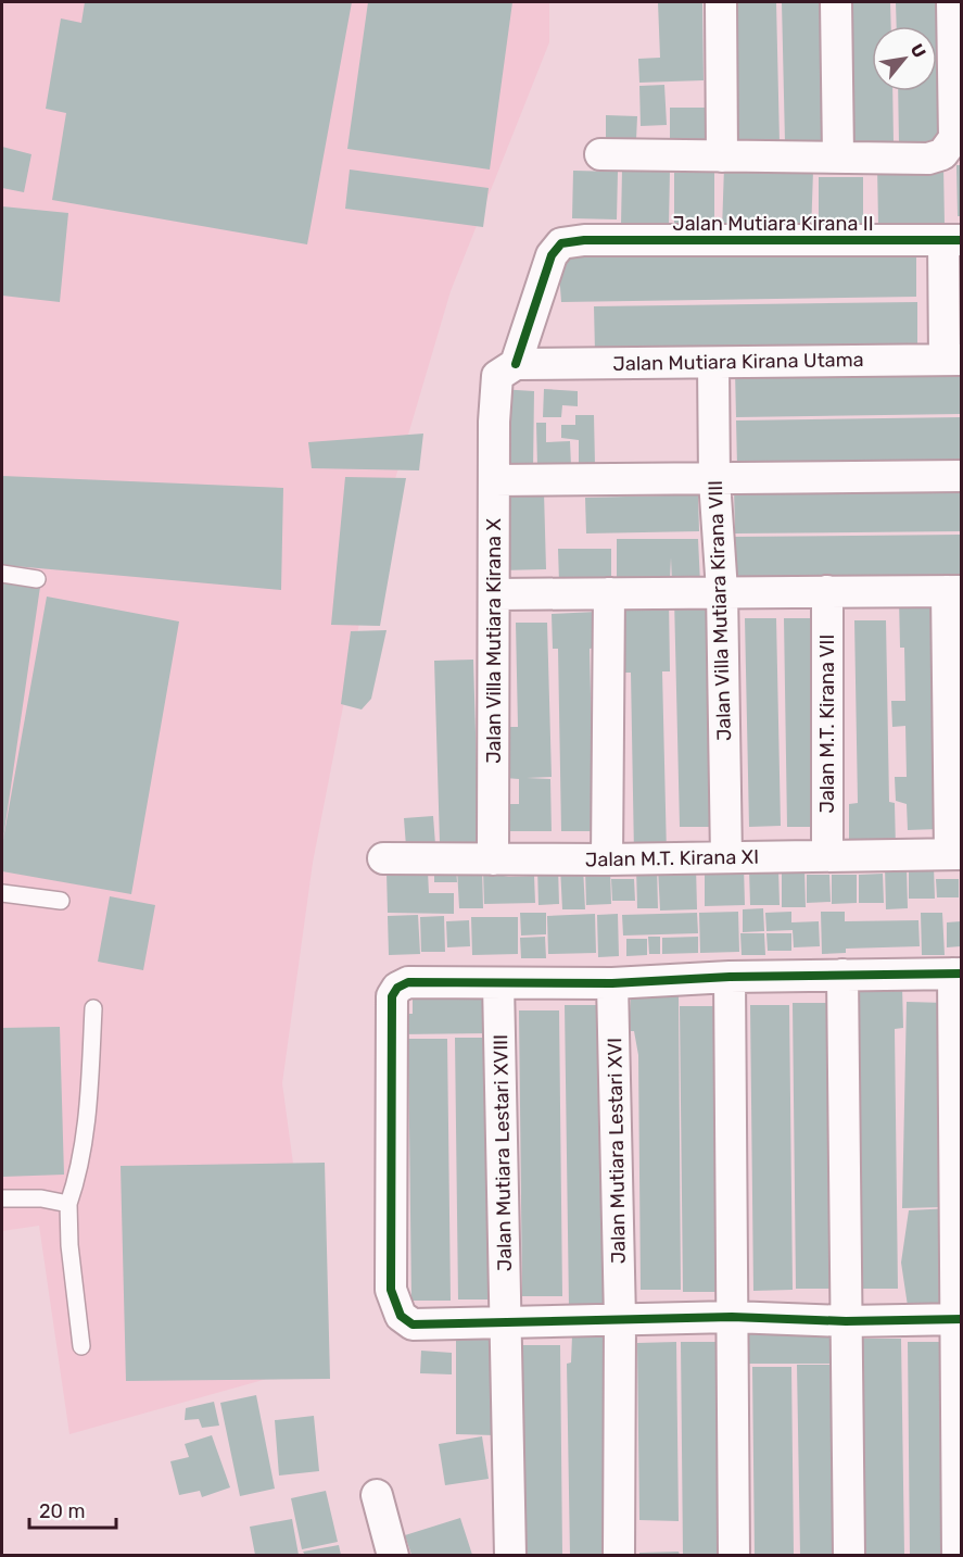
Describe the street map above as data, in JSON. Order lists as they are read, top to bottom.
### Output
{
  "streets": {
    "street": [
      "Jalan Mutiara Kirana II",
      "Jalan Mutiara Kirana Utama",
      "Jalan Villa Mutiara Kirana VIII",
      "Jalan Villa Mutiara Kirana X",
      "Jalan M.T. Kirana VII",
      "Jalan M.T. Kirana XI",
      "Jalan Mutiara Lestari XVI",
      "Jalan Mutiara Lestari XVIII"
    ]
  },
  "crossings": [
    ["Jalan Mutiara Kirana II", "Jalan Mutiara Kirana Utama"],
    ["Jalan Mutiara Kirana II", "Jalan Villa Mutiara Kirana X"],
    ["Jalan Mutiara Kirana Utama", "Jalan Villa Mutiara Kirana VIII"],
    ["Jalan Mutiara Kirana Utama", "Jalan Villa Mutiara Kirana X"],
    ["Jalan Villa Mutiara Kirana VIII", "Jalan M.T. Kirana XI"],
    ["Jalan Villa Mutiara Kirana X", "Jalan M.T. Kirana XI"],
    ["Jalan M.T. Kirana VII", "Jalan M.T. Kirana XI"]
  ],
  "scale_bar": "20 m",
  "north": "top right"
}
